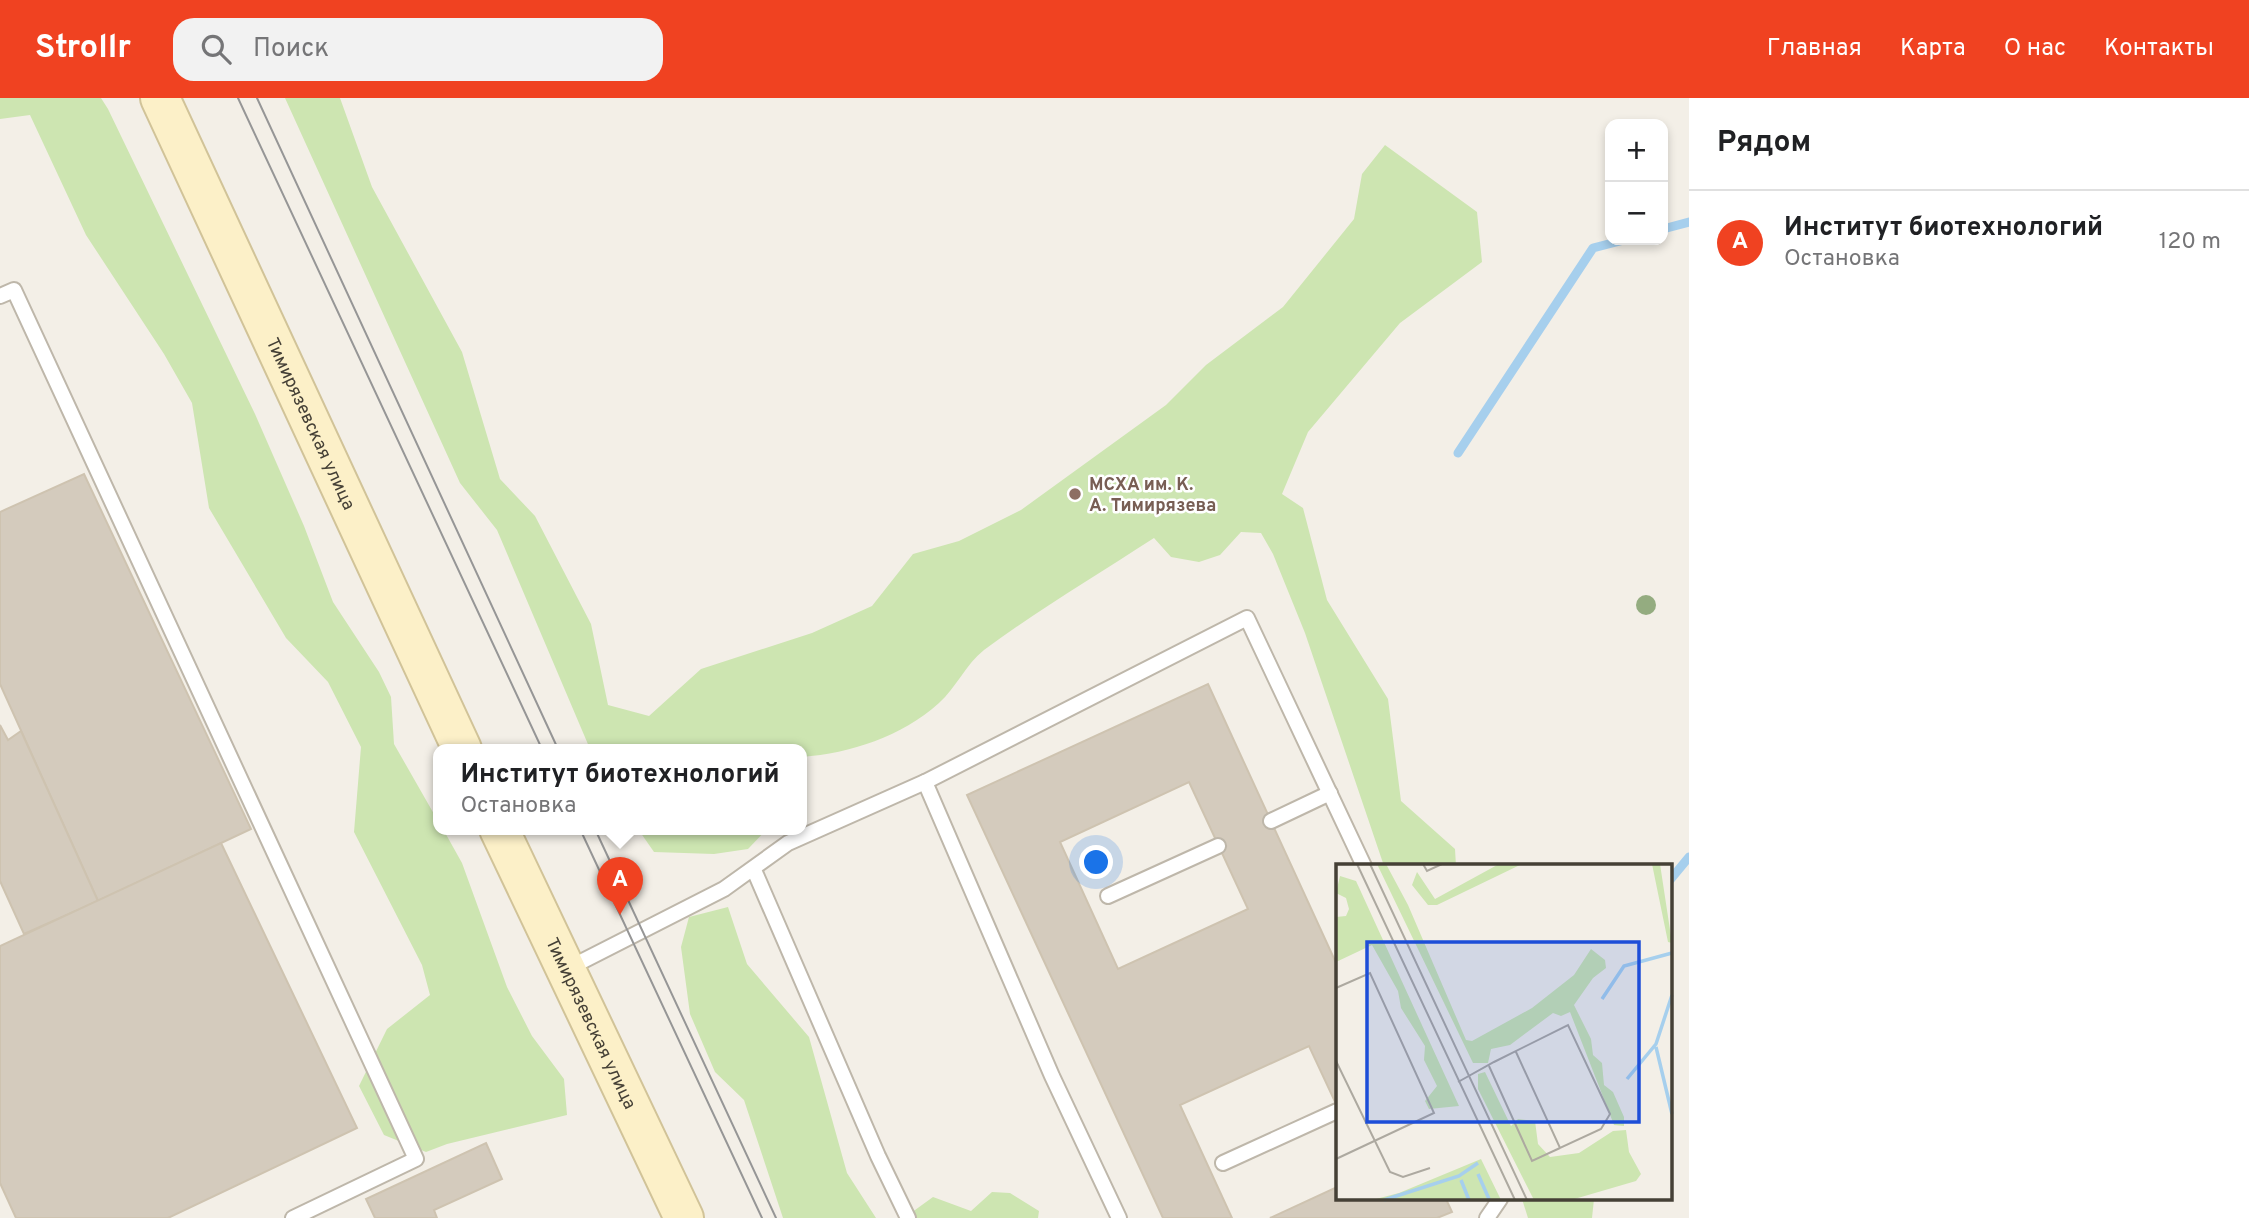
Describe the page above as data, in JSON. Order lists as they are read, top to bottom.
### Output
{
  "streets": {
    "main road": ["Тимирязевская улица"]
  },
  "places": ["МСХА им. К. А. Тимирязева"],
  "page": {
    "header": "Strollr",
    "search": "Поиск",
    "nav": [
      "Главная",
      "Карта",
      "О нас",
      "Контакты"
    ],
    "heading": "Рядом",
    "map_buttons": ["+", "−"],
    "list": [
      {
        "mark": "A",
        "name": "Институт биотехнологий",
        "note": "Остановка",
        "value": "120 m"
      }
    ],
    "popup": ["Институт биотехнологий", "Остановка"],
    "pins": "A"
  }
}
